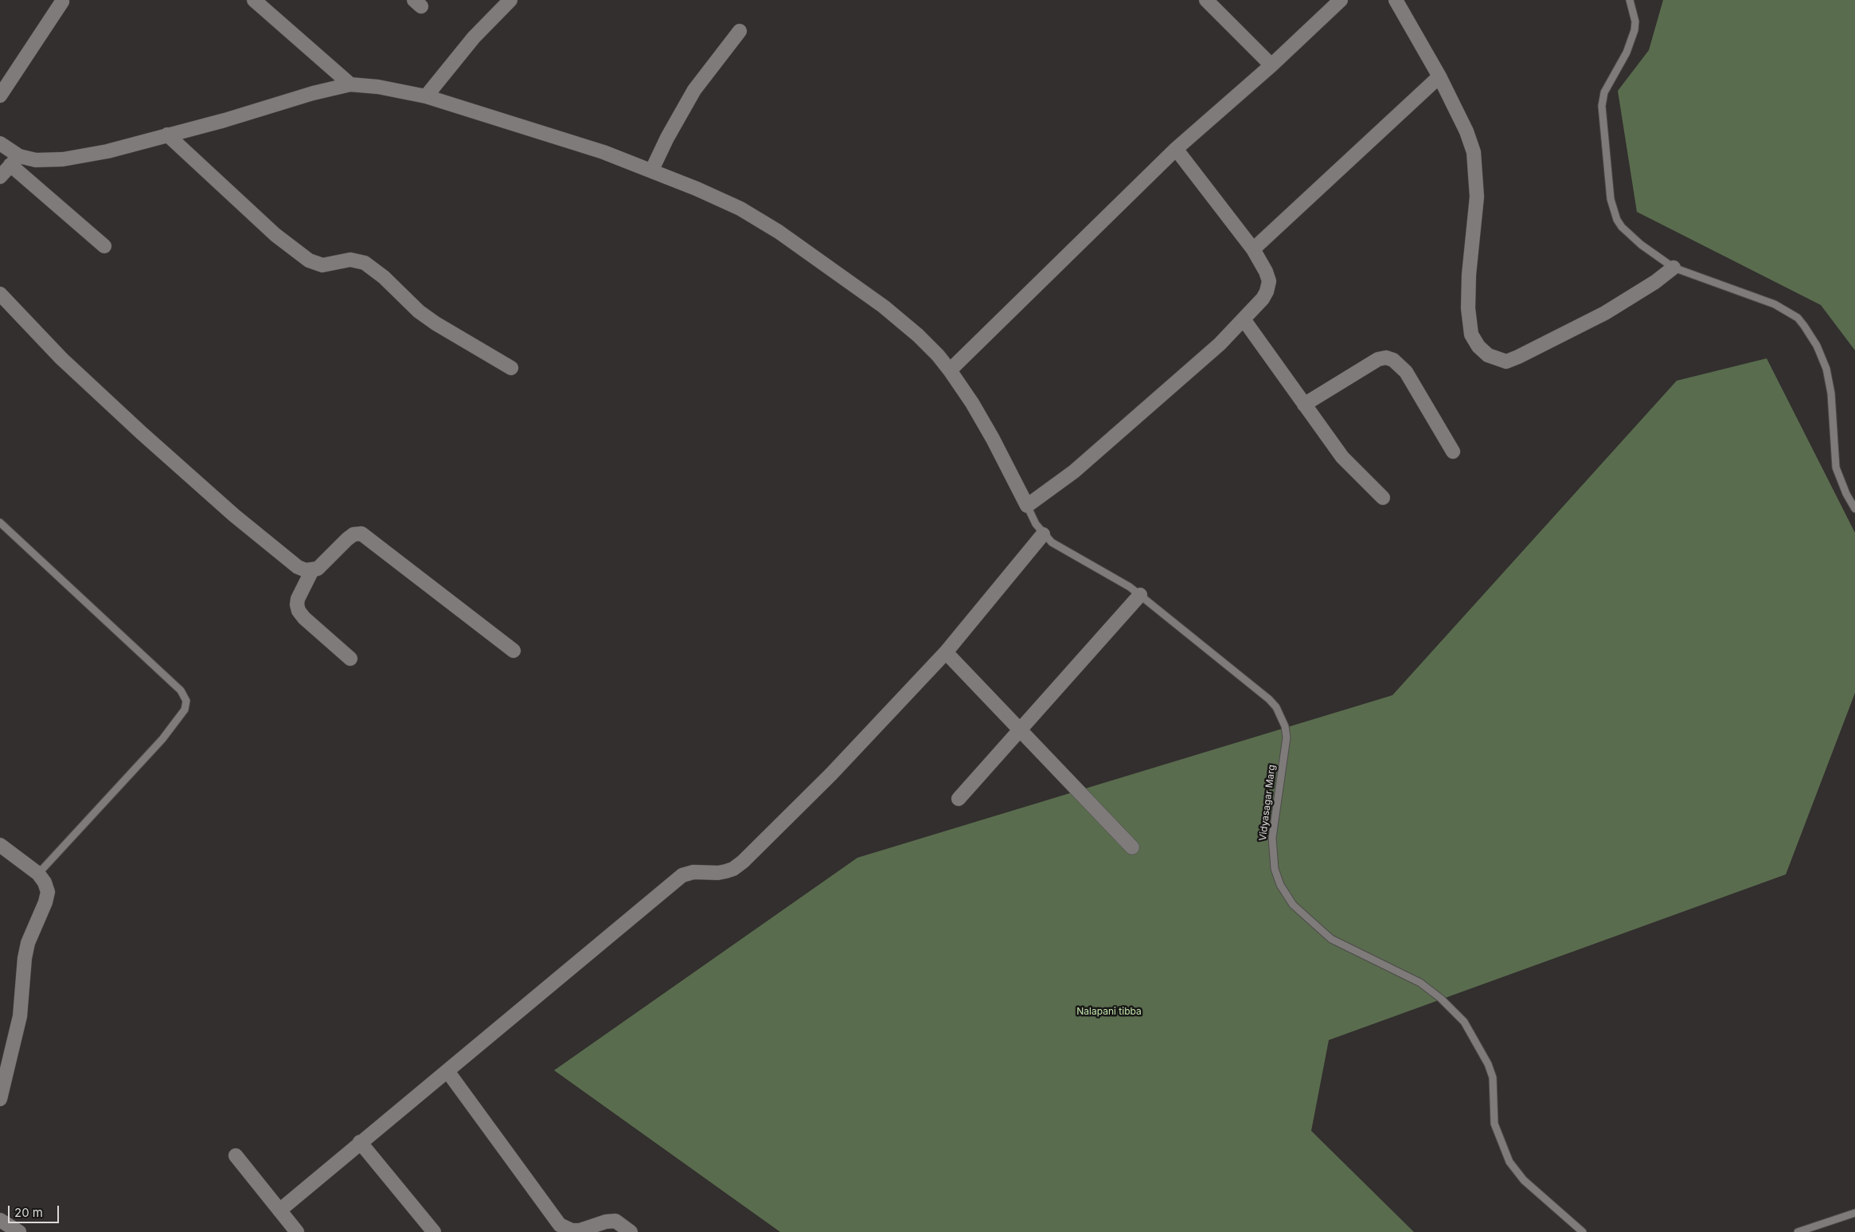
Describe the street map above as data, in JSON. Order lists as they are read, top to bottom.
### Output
{
  "streets": {
    "lane": ["Vidyasagar Marg"]
  },
  "parks": ["Nalapani tibba"],
  "scale_bar": "20 m"
}
